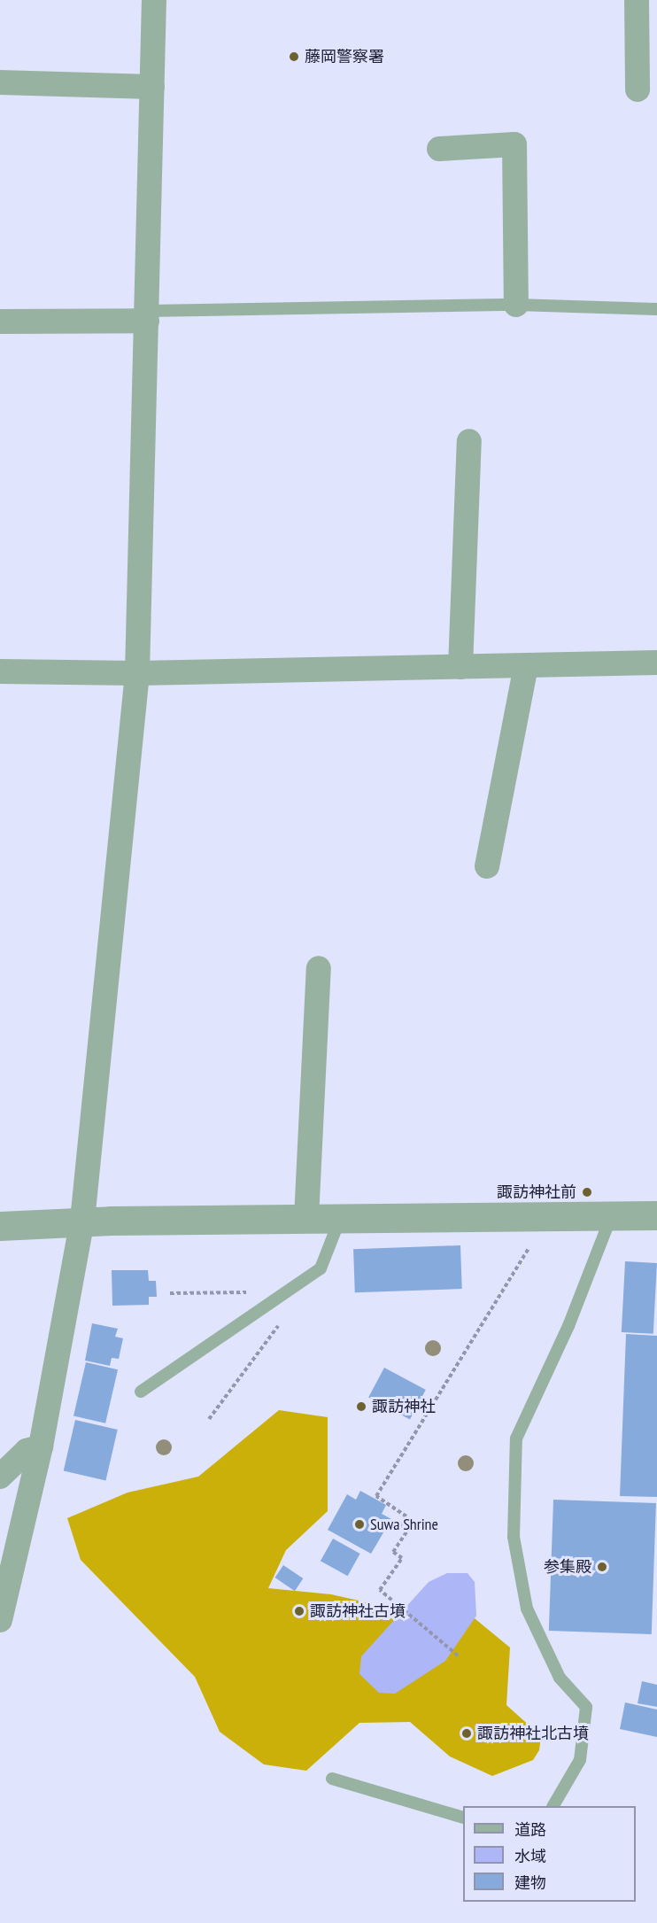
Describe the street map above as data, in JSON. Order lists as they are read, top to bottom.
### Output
{
  "places": [
    "藤岡警察署",
    "諏訪神社前",
    "諏訪神社",
    "Suwa Shrine",
    "参集殿",
    "諏訪神社古墳",
    "諏訪神社北古墳"
  ],
  "legend": ["道路", "水域", "建物"]
}
